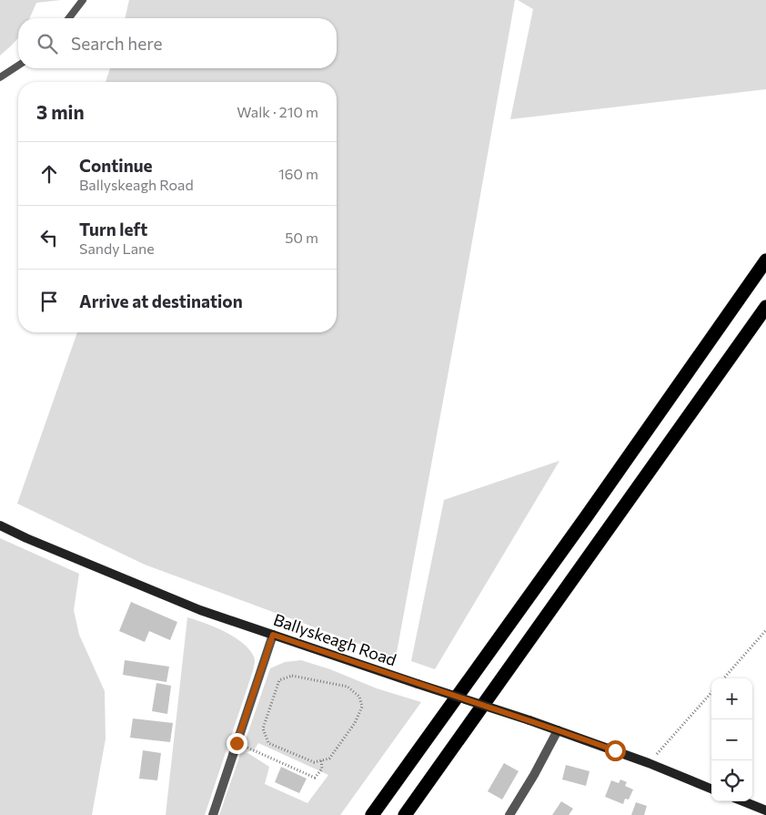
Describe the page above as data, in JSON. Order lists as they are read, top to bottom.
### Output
{
  "streets": {
    "main road": ["Ballyskeagh Road"]
  },
  "page": {
    "search": "Search here",
    "heading": ["3 min", "Walk · 210 m"],
    "list": [
      ["Continue", "Ballyskeagh Road", "160 m"],
      ["Turn left", "Sandy Lane", "50 m"],
      "Arrive at destination"
    ],
    "map_buttons": ["+", "−"]
  }
}
